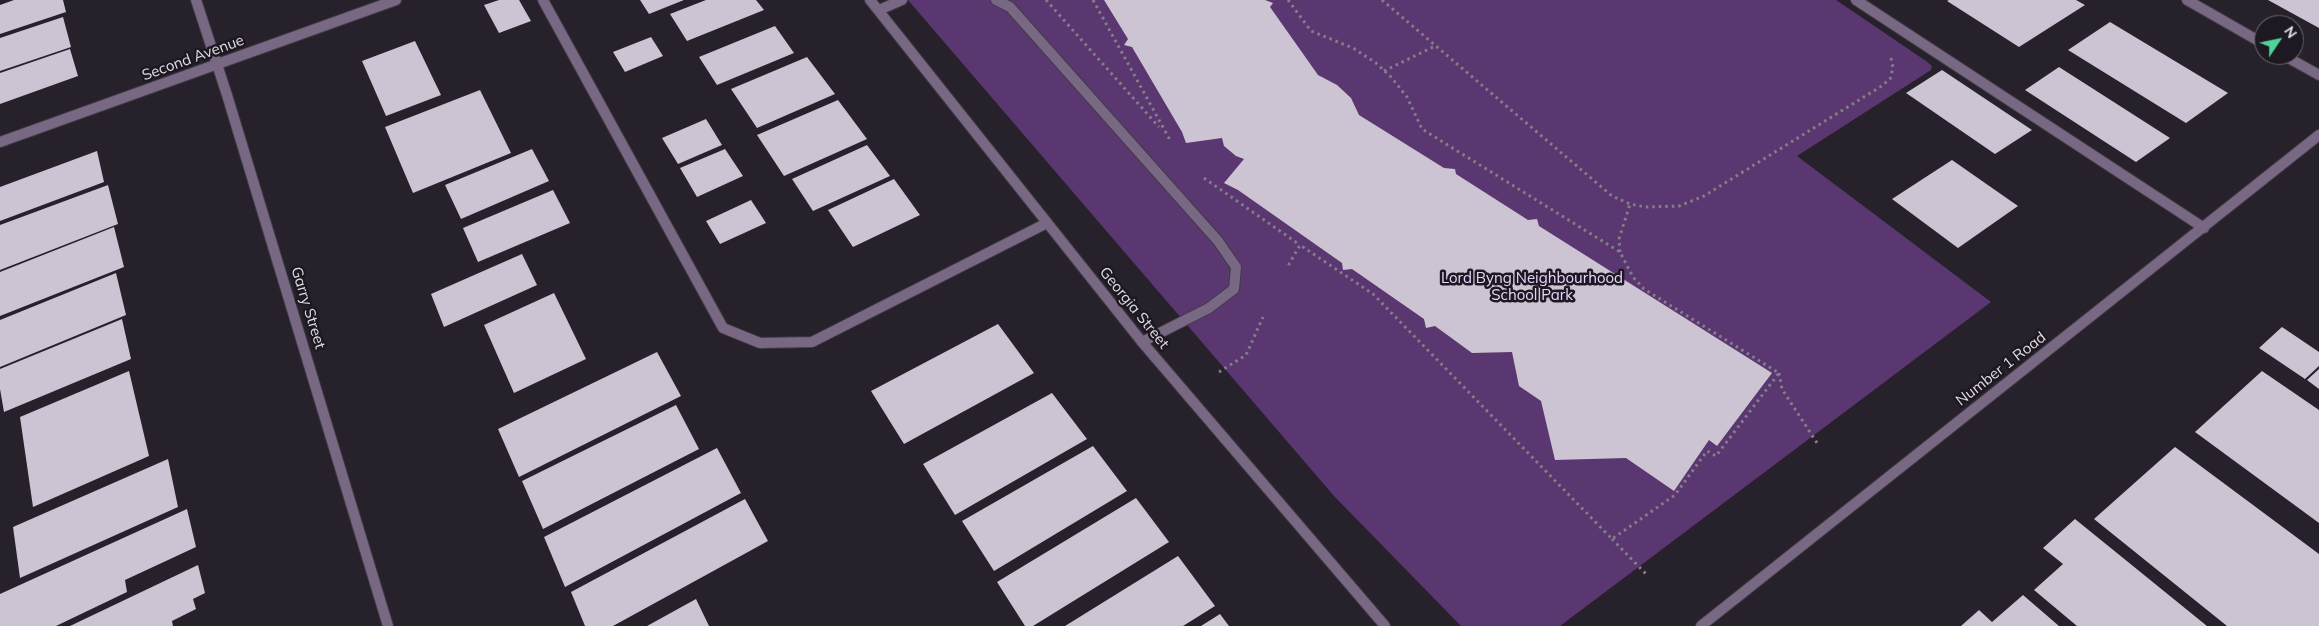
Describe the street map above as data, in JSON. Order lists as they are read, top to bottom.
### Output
{
  "streets": {
    "street": [
      "Second Avenue",
      "Garry Street",
      "Georgia Street",
      "Number 1 Road"
    ]
  },
  "crossings": [
    ["Second Avenue", "Garry Street"]
  ],
  "parks": ["Lord Byng Neighbourhood School Park"],
  "north": "top right"
}
